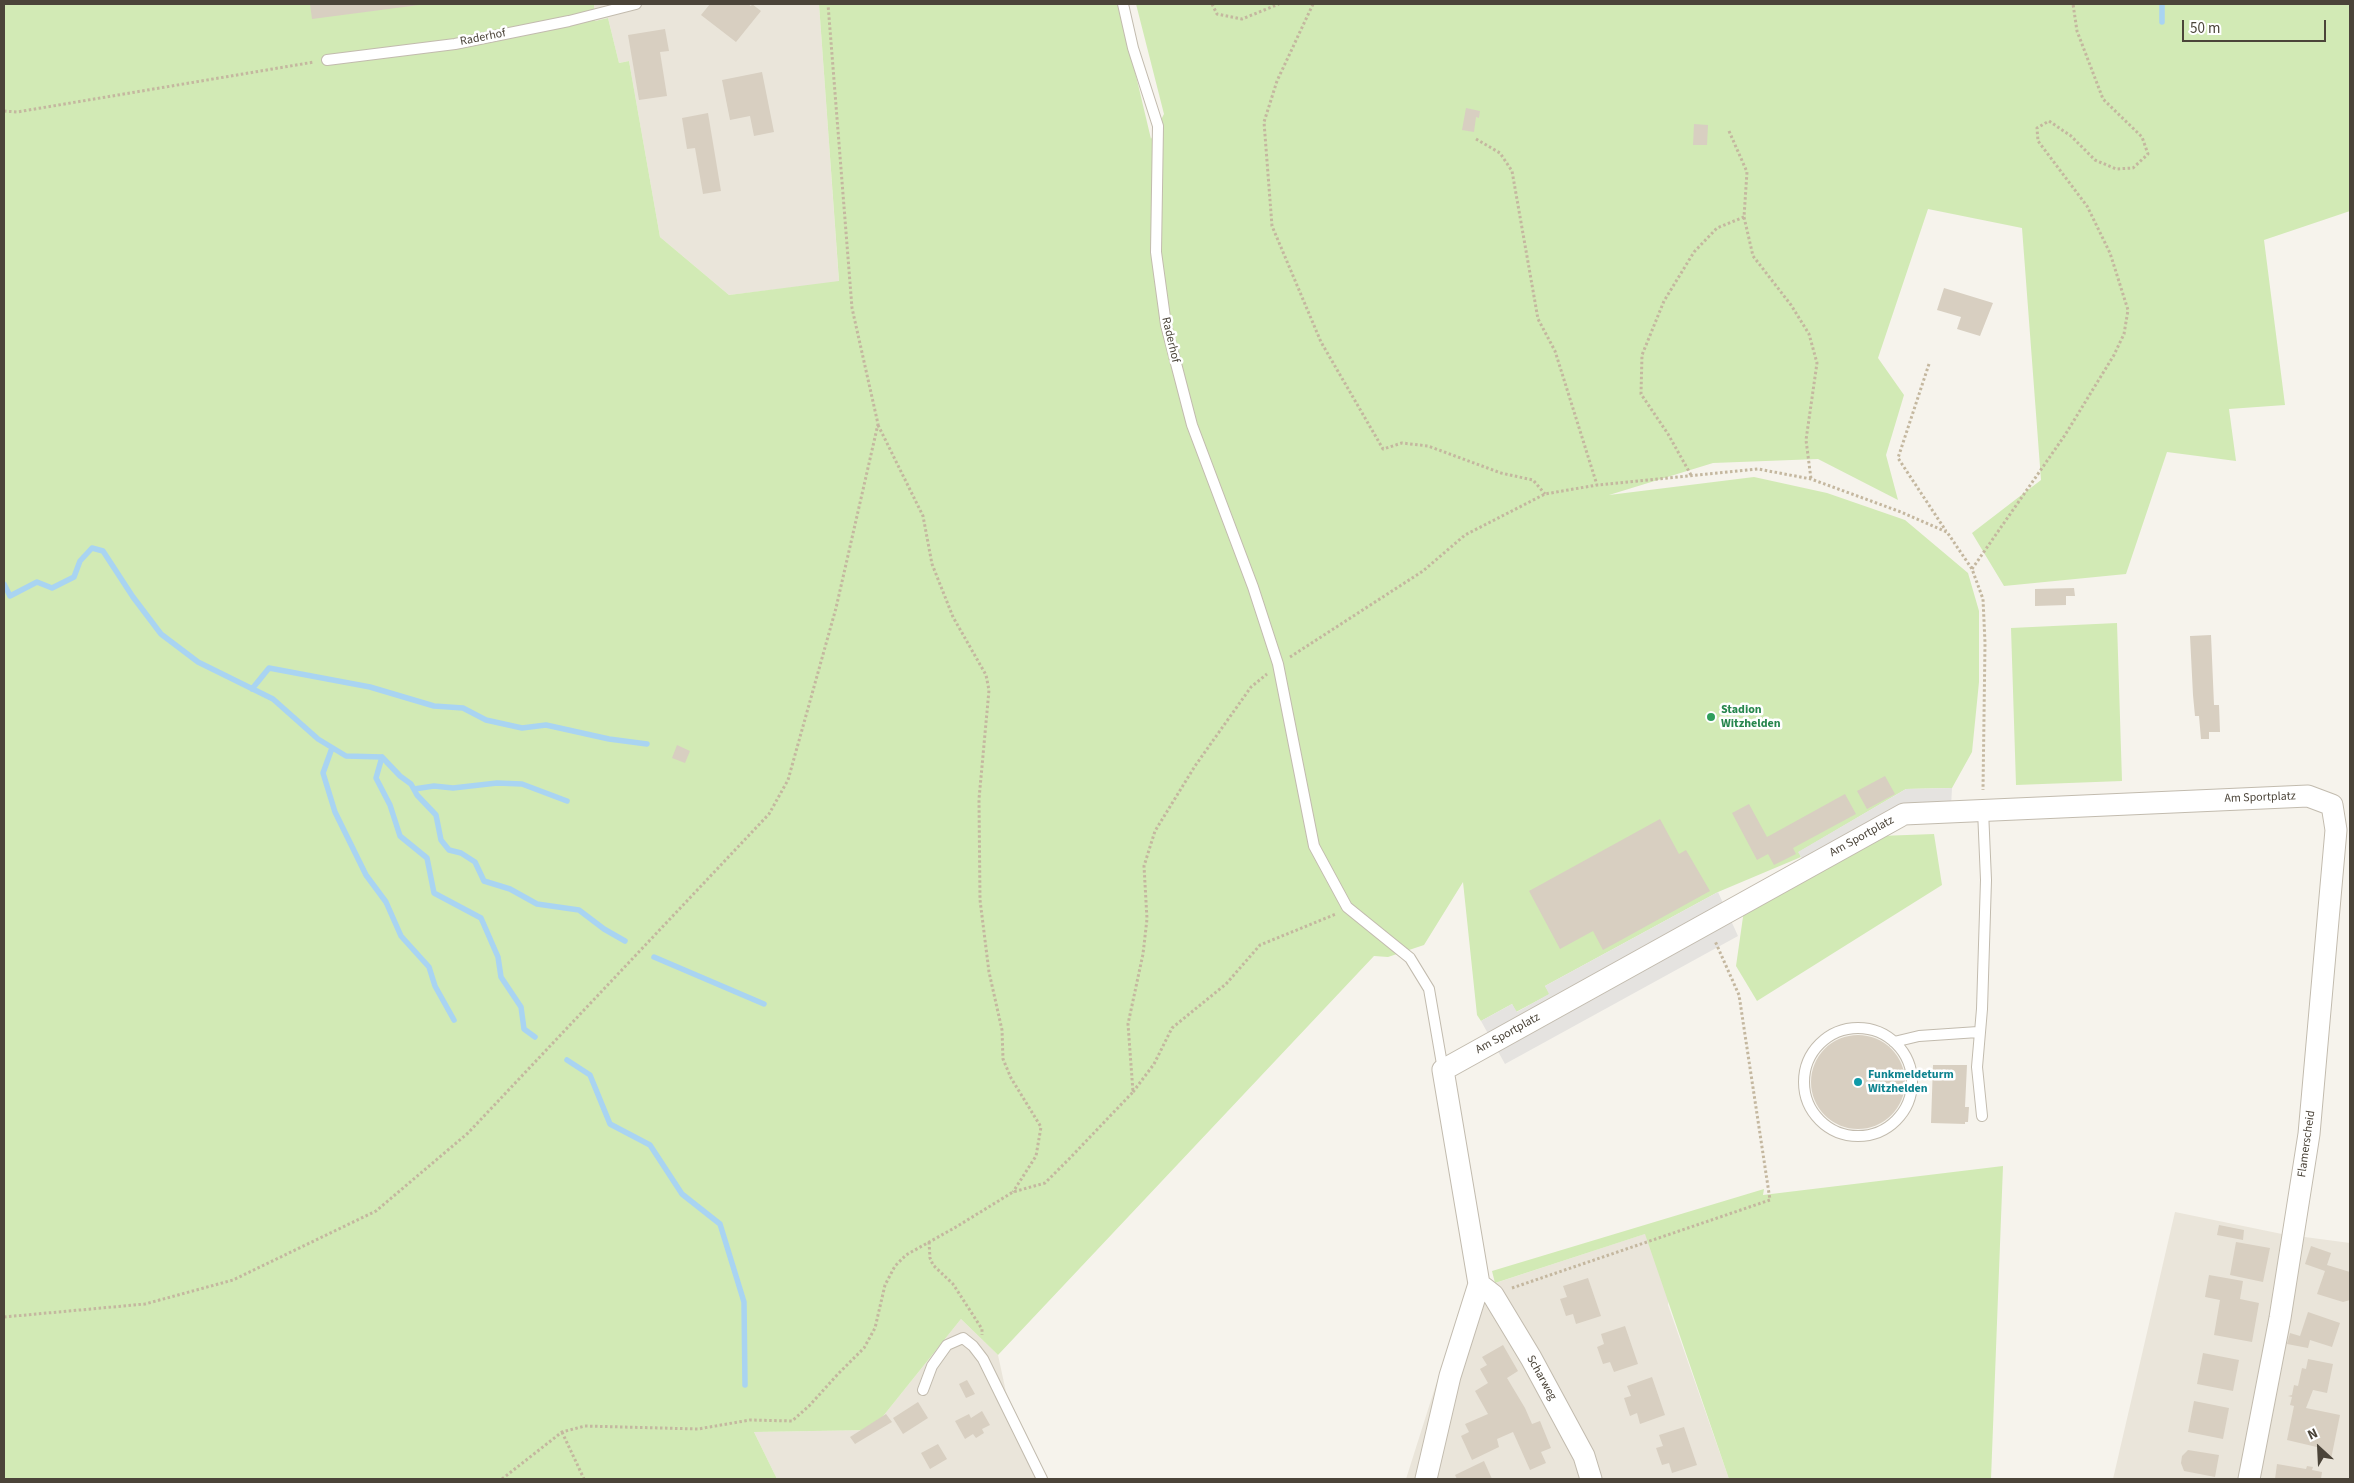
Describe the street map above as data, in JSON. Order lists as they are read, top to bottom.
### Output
{
  "streets": {
    "street": ["Am Sportplatz", "Flamerscheid", "Scharweg"],
    "lane": ["Raderhof"]
  },
  "crossings": [
    ["Am Sportplatz", "Flamerscheid"],
    ["Am Sportplatz", "Scharweg"]
  ],
  "places": ["Stadion Witzhelden", "Funkmeldeturm Witzhelden"],
  "scale_bar": "50 m",
  "north": "top left"
}
